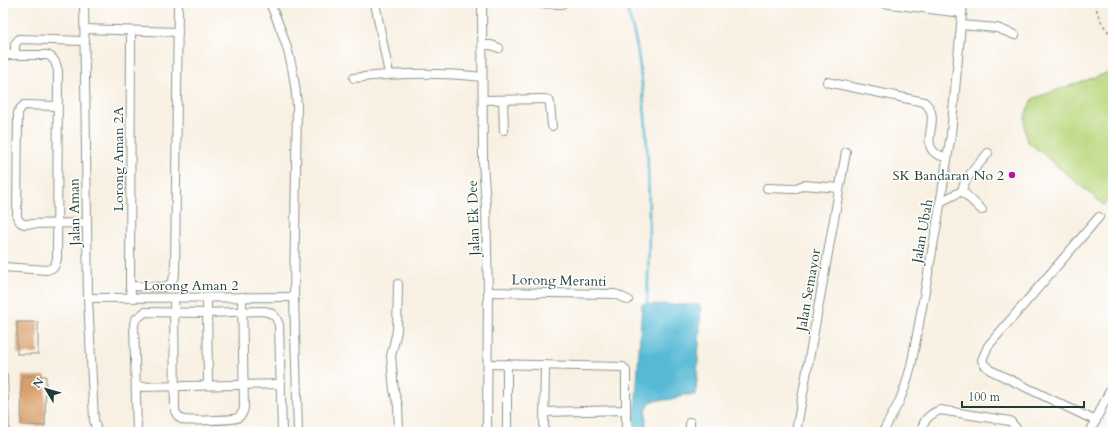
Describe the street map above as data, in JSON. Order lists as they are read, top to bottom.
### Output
{
  "streets": {
    "street": [
      "Lorong Aman 2A",
      "Jalan Aman",
      "Jalan Ek Dee",
      "Jalan Ubah",
      "Lorong Meranti",
      "Lorong Aman 2",
      "Jalan Semayor"
    ]
  },
  "crossings": [
    ["Lorong Aman 2A", "Lorong Aman 2"],
    ["Jalan Aman", "Lorong Aman 2"],
    ["Jalan Ek Dee", "Lorong Meranti"]
  ],
  "places": ["SK Bandaran No 2"],
  "scale_bar": "100 m",
  "north": "top left"
}
